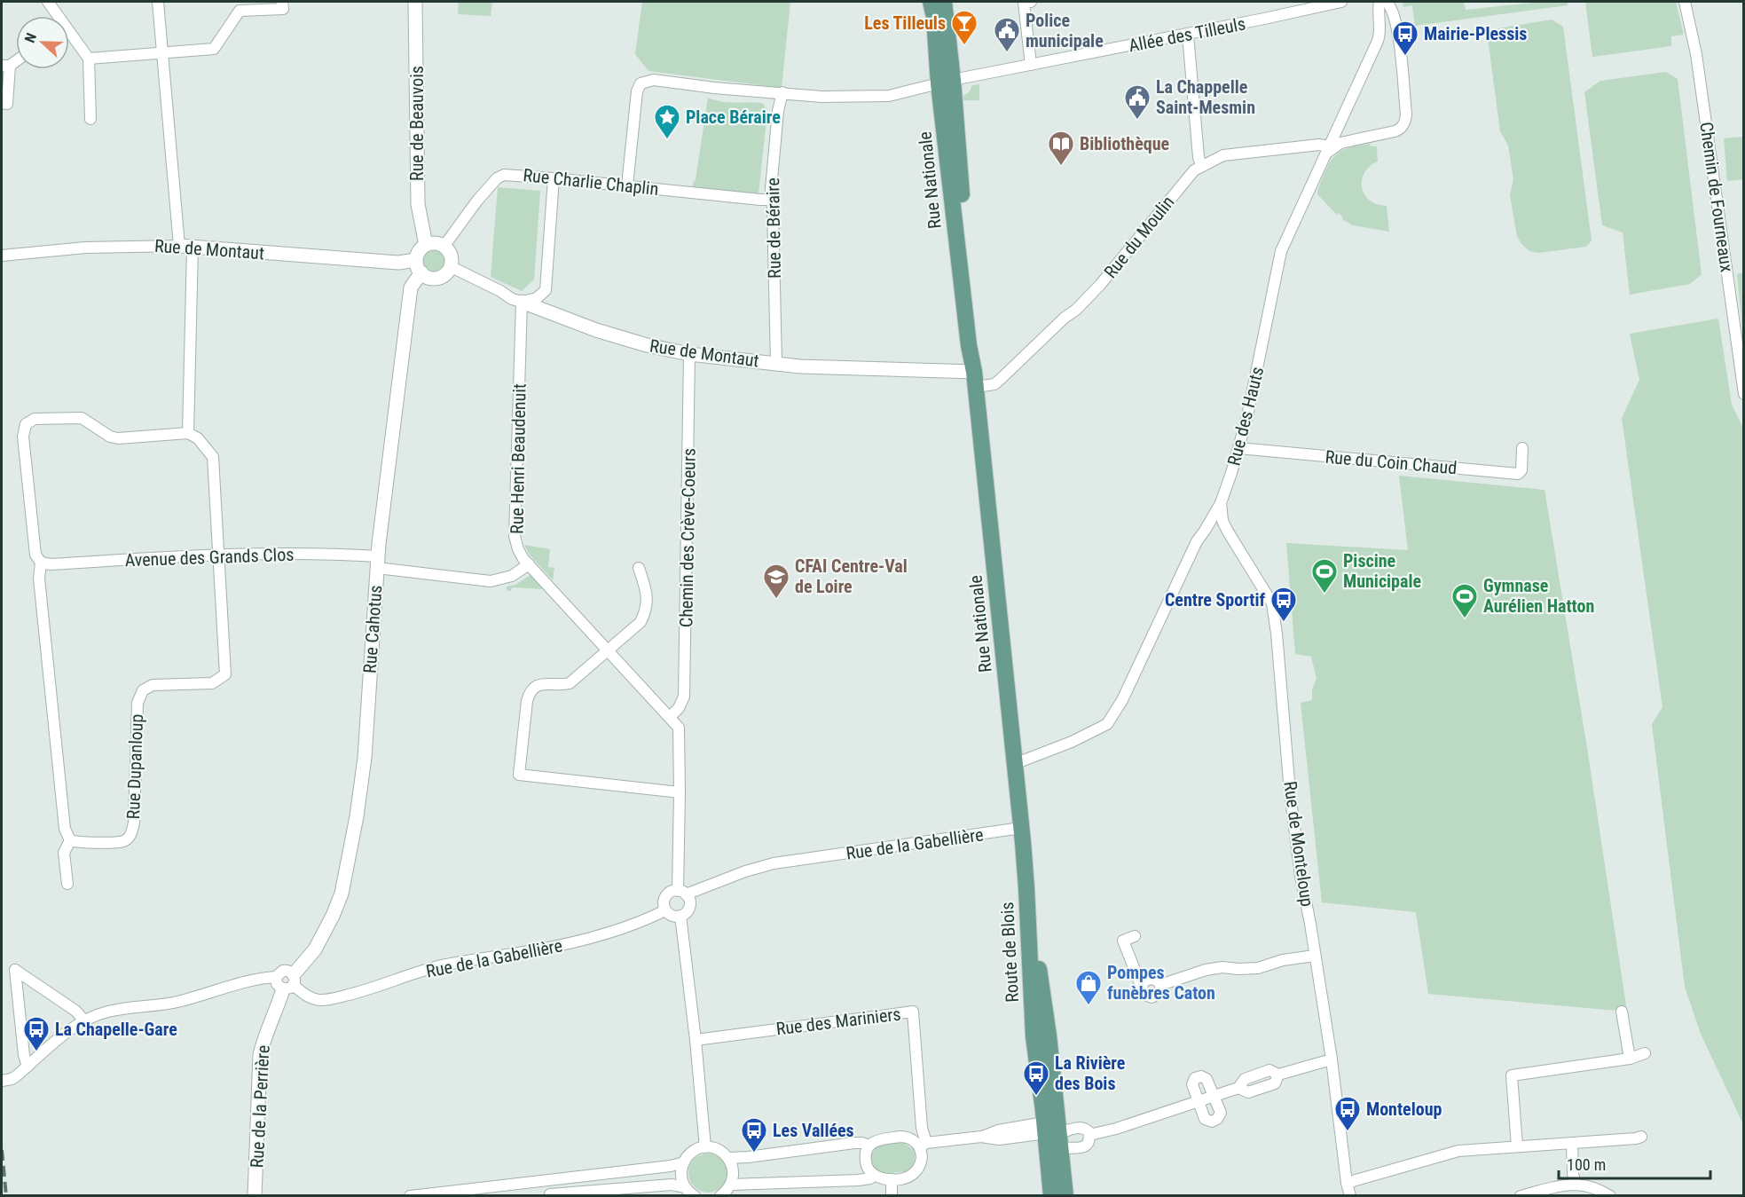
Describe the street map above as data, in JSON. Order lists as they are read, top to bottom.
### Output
{
  "streets": {
    "main road": ["Rue Nationale", "Route de Blois"],
    "street": [
      "Allée des Tilleuls",
      "Rue de Beauvois",
      "Rue Charlie Chaplin",
      "Chemin de Fourneaux",
      "Rue de Béraire",
      "Rue du Moulin",
      "Rue de Montaut",
      "Rue des Hauts",
      "Rue Henri Beaudenuit",
      "Rue du Coin Chaud",
      "Chemin des Crève-Coeurs",
      "Avenue des Grands Clos",
      "Rue Cahotus",
      "Rue Dupanloup",
      "Rue de la Gabellière",
      "Rue de Monteloup",
      "Rue des Mariniers",
      "Rue de la Perrière"
    ]
  },
  "crossings": [
    ["Allée des Tilleuls", "Rue Nationale"],
    ["Rue de Beauvois", "Rue Charlie Chaplin"],
    ["Rue de Beauvois", "Rue de Montaut"],
    ["Rue de Beauvois", "Rue Cahotus"],
    ["Rue Nationale", "Rue du Moulin"],
    ["Rue Nationale", "Rue de Montaut"],
    ["Rue Nationale", "Rue des Hauts"],
    ["Rue Nationale", "Rue de la Gabellière"],
    ["Rue Nationale", "Route de Blois"],
    ["Rue Charlie Chaplin", "Rue de Béraire"],
    ["Rue Charlie Chaplin", "Rue de Montaut"],
    ["Rue Charlie Chaplin", "Rue Cahotus"],
    ["Rue de Béraire", "Rue de Montaut"],
    ["Rue du Moulin", "Rue de Montaut"],
    ["Rue du Moulin", "Rue des Hauts"],
    ["Rue de Montaut", "Rue Henri Beaudenuit"],
    ["Rue de Montaut", "Chemin des Crève-Coeurs"],
    ["Rue de Montaut", "Rue Cahotus"],
    ["Rue des Hauts", "Rue du Coin Chaud"],
    ["Rue des Hauts", "Rue de Monteloup"],
    ["Rue Henri Beaudenuit", "Chemin des Crève-Coeurs"],
    ["Rue Henri Beaudenuit", "Avenue des Grands Clos"],
    ["Avenue des Grands Clos", "Rue Cahotus"],
    ["Avenue des Grands Clos", "Rue Dupanloup"],
    ["Rue Cahotus", "Rue de la Gabellière"],
    ["Rue Cahotus", "Rue de la Perrière"],
    ["Rue de la Gabellière", "Rue de la Perrière"]
  ],
  "places": {
    "bar": ["Les Tilleuls"],
    "public building": ["Police municipale", "La Chappelle Saint-Mesmin"],
    "bus stop": [
      "Mairie-Plessis",
      "Centre Sportif",
      "La Chapelle-Gare",
      "La Rivière des Bois",
      "Monteloup",
      "Les Vallées"
    ],
    "place": ["Place Béraire"],
    "library": ["Bibliothèque"],
    "sports": ["Piscine Municipale", "Gymnase Aurélien Hatton"],
    "school or university": ["CFAI Centre-Val de Loire"],
    "shop": ["Pompes funèbres Caton"]
  },
  "scale_bar": "100 m",
  "north": "left"
}
